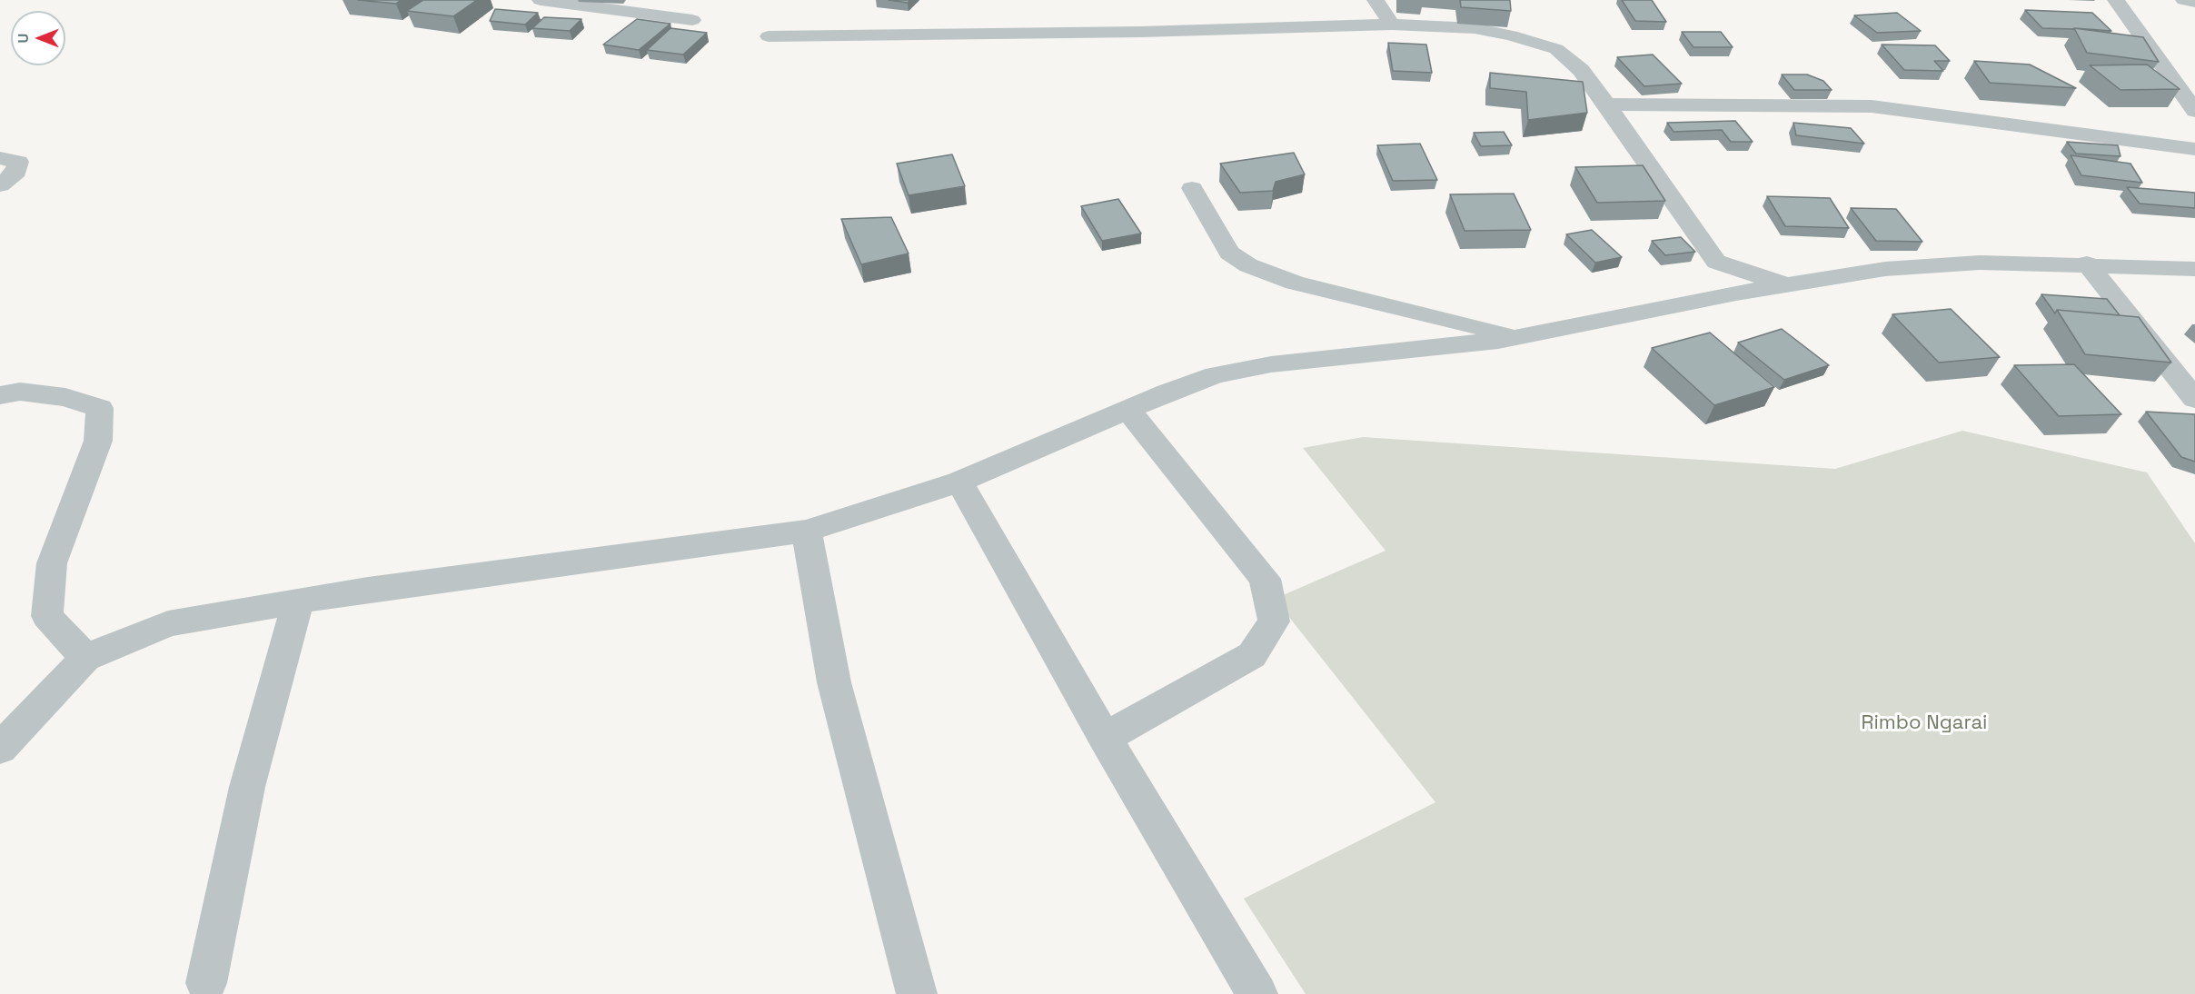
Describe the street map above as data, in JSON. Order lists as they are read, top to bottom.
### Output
{
  "parks": ["Rimbo Ngarai"],
  "north": "left"
}
